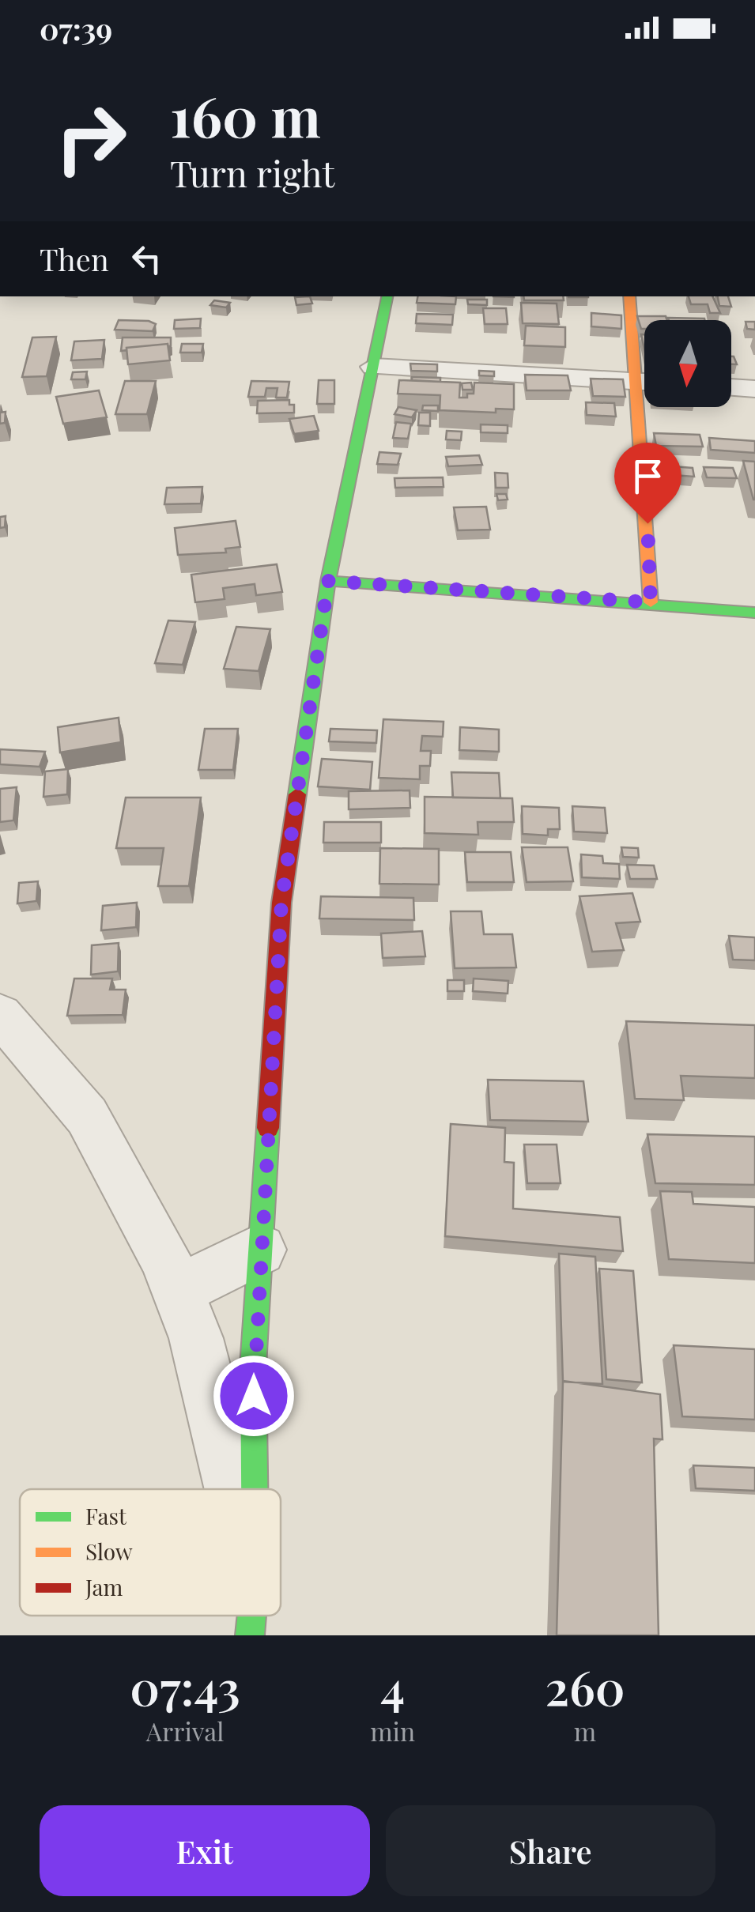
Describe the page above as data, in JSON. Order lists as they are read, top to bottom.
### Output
{
  "legend": ["Fast", "Slow", "Jam"],
  "north": "bottom",
  "page": {
    "status": "07:39",
    "turn": ["160 m", "Turn right"],
    "then": "Then",
    "eta": [
      "07:43",
      "Arrival",
      "4",
      "min",
      "260",
      "m"
    ],
    "buttons": ["Exit", "Share"]
  }
}
